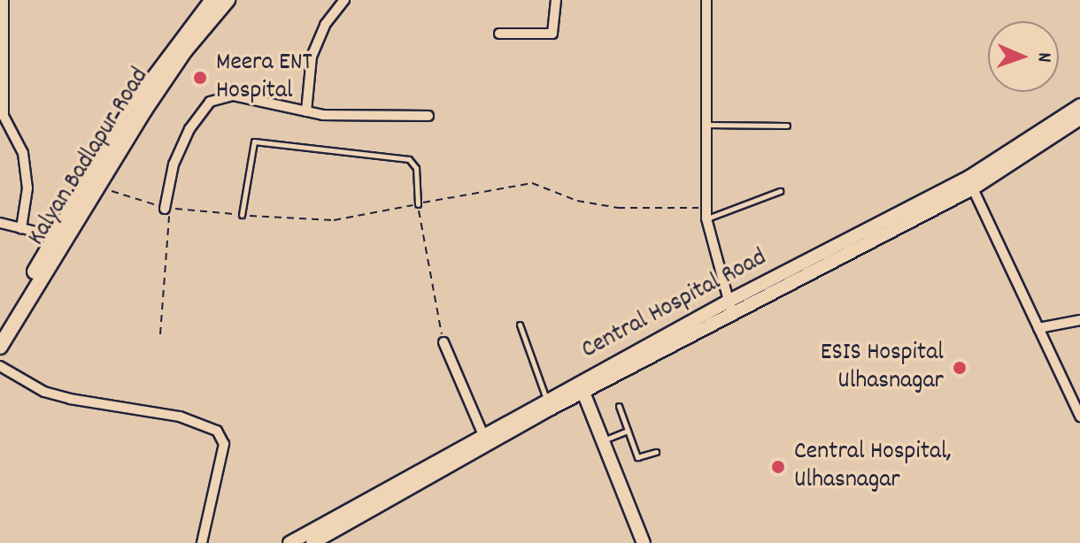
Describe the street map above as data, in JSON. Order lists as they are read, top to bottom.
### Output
{
  "streets": {
    "main road": ["Kalyan Badlapur Road"],
    "street": ["Central Hospital Road"]
  },
  "places": ["Meera ENT Hospital", "ESIS Hospital Ulhasnagar", "Central Hospital, Ulhasnagar"],
  "north": "right"
}
